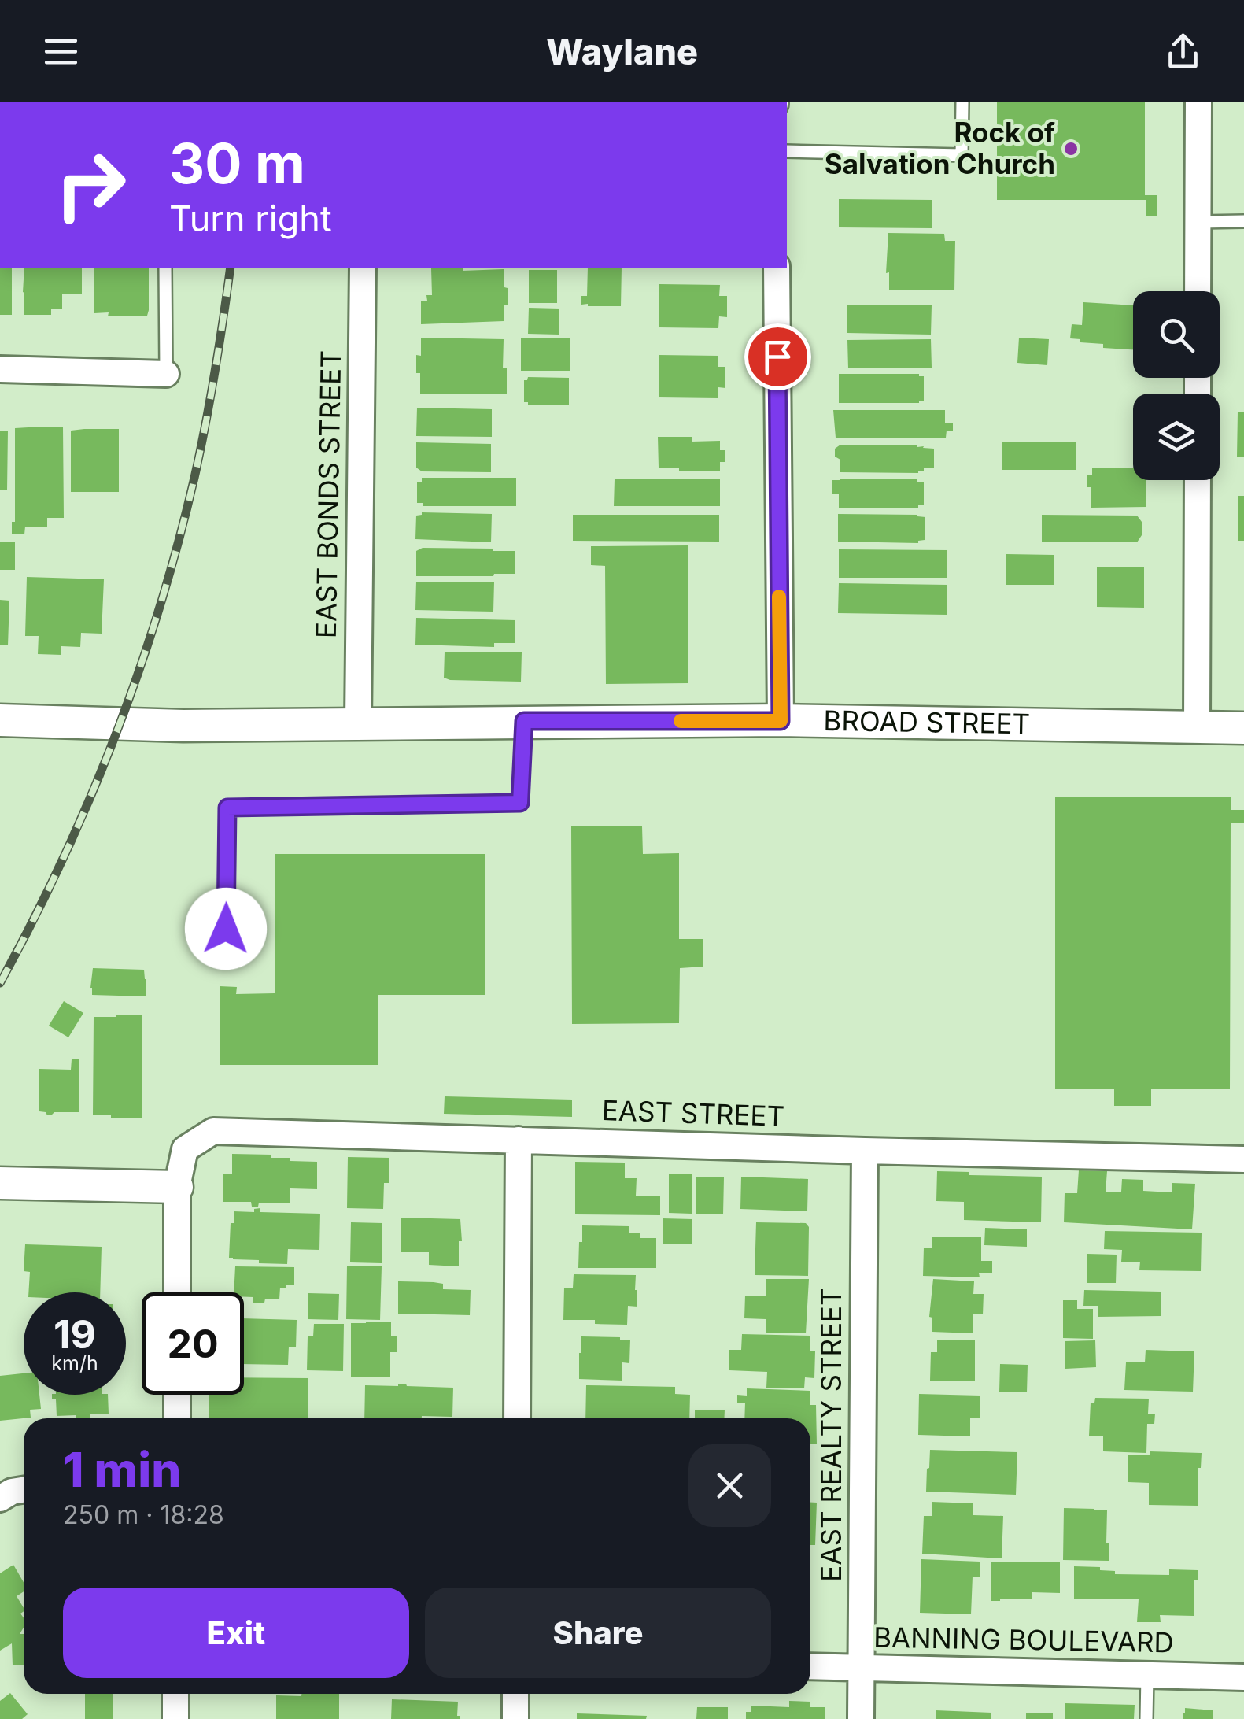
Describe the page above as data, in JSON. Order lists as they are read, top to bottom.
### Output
{
  "streets": {
    "street": [
      "EAST BONDS STREET",
      "BROAD STREET",
      "EAST STREET",
      "EAST REALTY STREET",
      "BANNING BOULEVARD"
    ]
  },
  "crossings": [
    ["EAST BONDS STREET", "BROAD STREET"],
    ["EAST STREET", "EAST REALTY STREET"],
    ["EAST REALTY STREET", "BANNING BOULEVARD"]
  ],
  "places": ["Rock of Salvation Church"],
  "page": {
    "header": "Waylane",
    "turn": ["30 m", "Turn right"],
    "speed": "19 km/h",
    "limit": "20",
    "heading": ["1 min", "250 m · 18:28"],
    "buttons": ["Exit", "Share"]
  }
}
